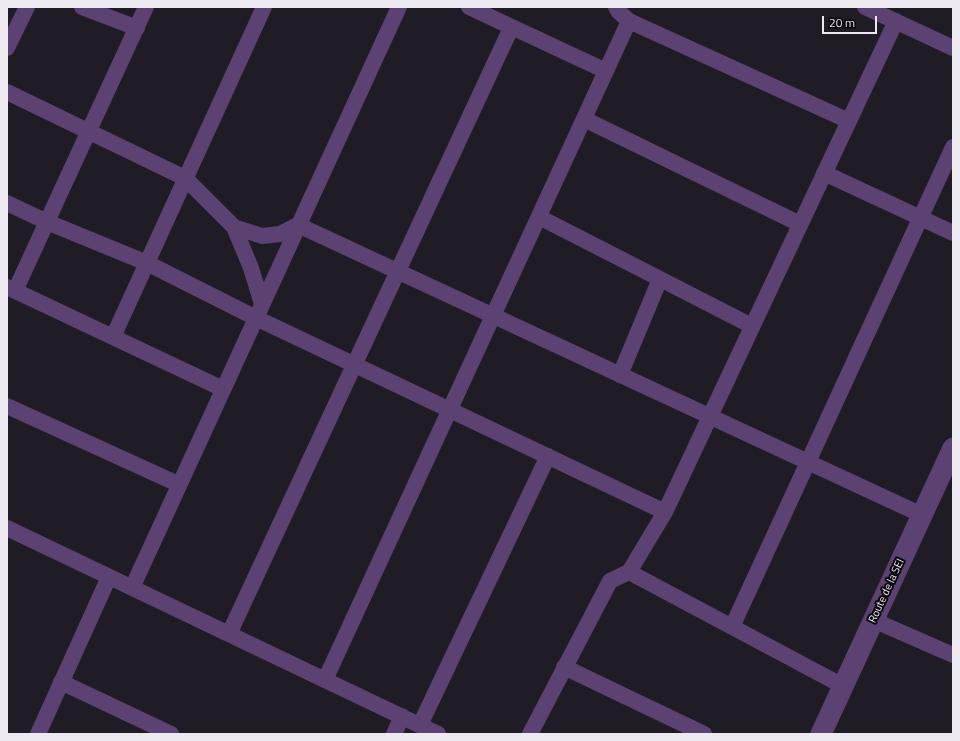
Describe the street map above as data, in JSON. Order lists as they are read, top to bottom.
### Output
{
  "streets": {
    "street": ["Route de la SEI"]
  },
  "scale_bar": "20 m"
}
